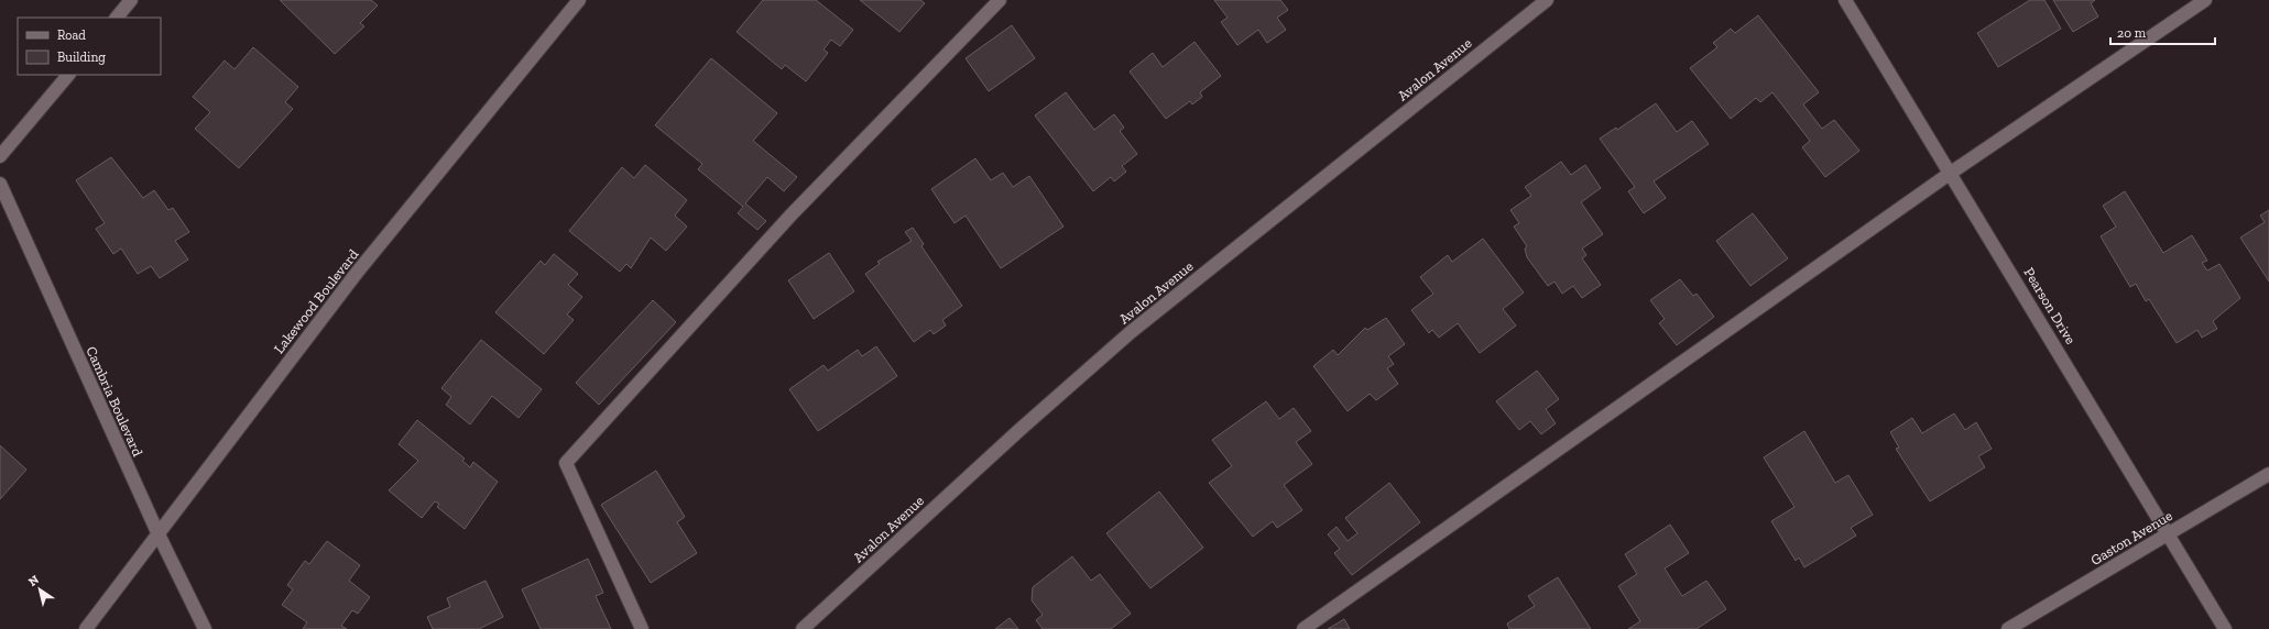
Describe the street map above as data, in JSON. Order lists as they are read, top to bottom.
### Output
{
  "streets": {
    "street": [
      "Avalon Avenue",
      "Lakewood Boulevard",
      "Pearson Drive",
      "Cambria Boulevard",
      "Gaston Avenue"
    ]
  },
  "crossings": [
    ["Lakewood Boulevard", "Cambria Boulevard"],
    ["Pearson Drive", "Gaston Avenue"]
  ],
  "legend": ["Road", "Building"],
  "scale_bar": "20 m",
  "north": "top left"
}
